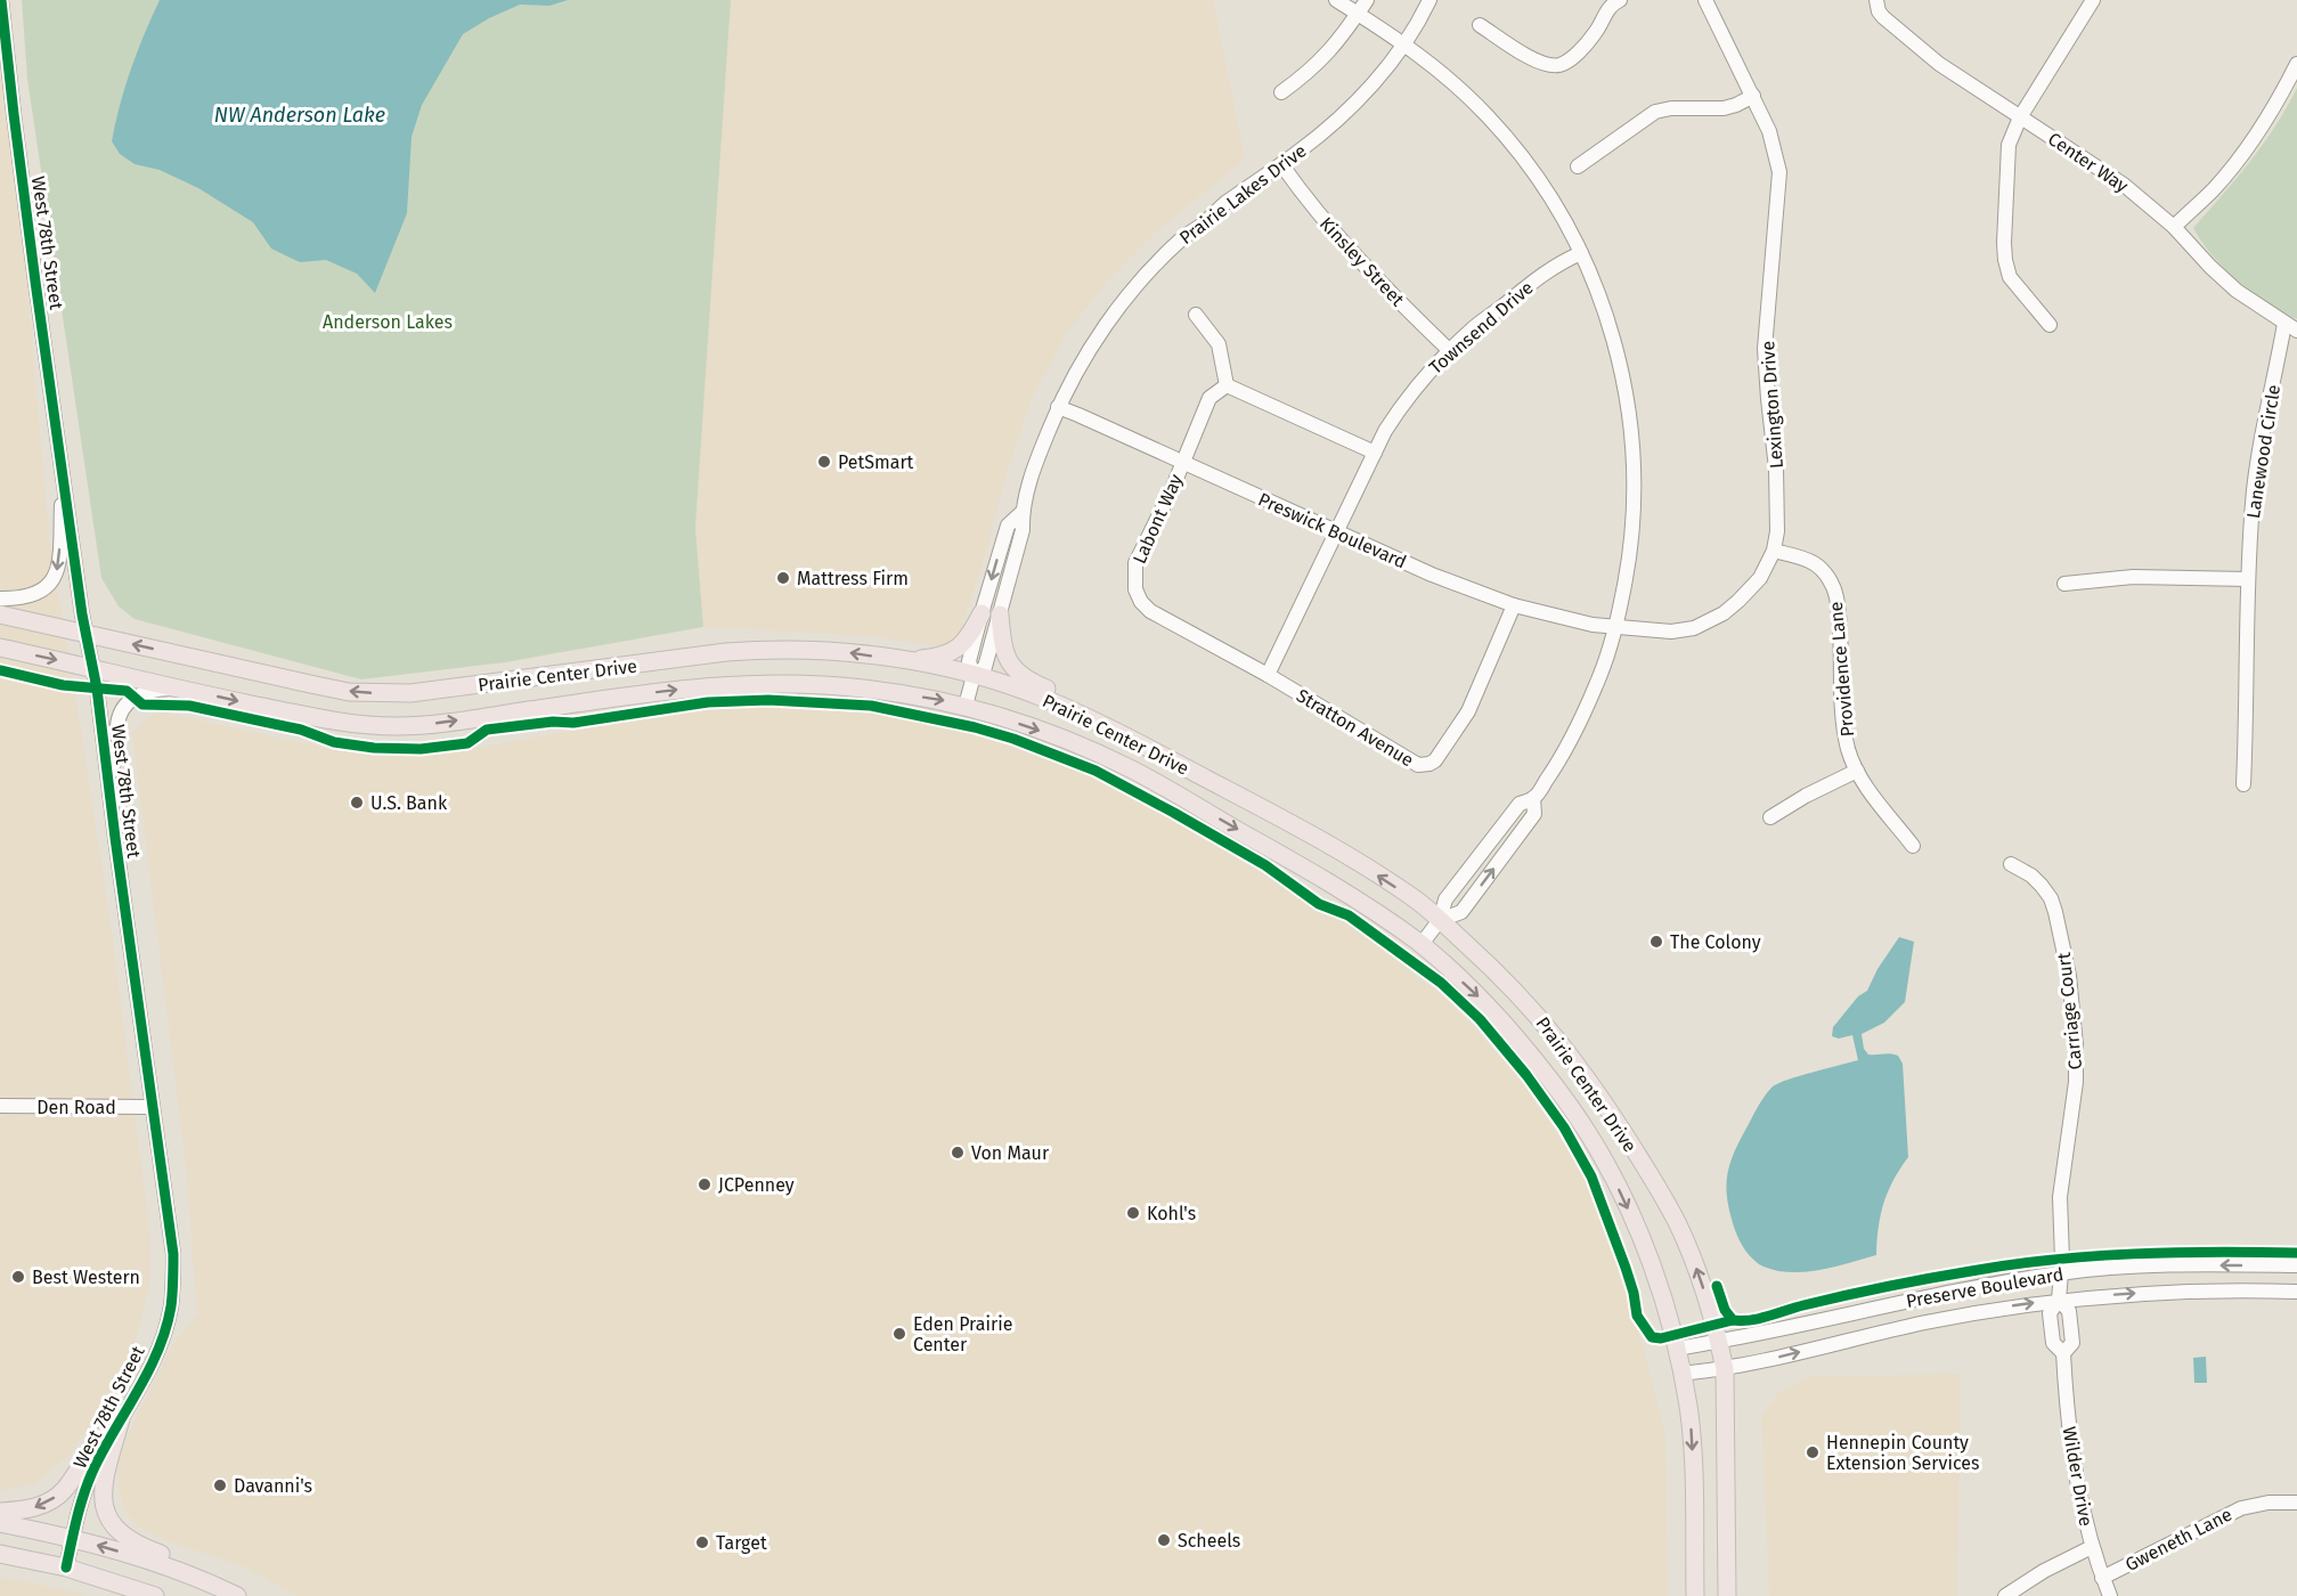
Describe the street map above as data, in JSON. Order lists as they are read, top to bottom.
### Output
{
  "streets": {
    "main road": ["Prairie Center Drive"],
    "street": [
      "Center Way",
      "Prairie Lakes Drive",
      "West 78th Street",
      "Kinsley Street",
      "Townsend Drive",
      "Lexington Drive",
      "Lanewood Circle",
      "Labont Way",
      "Preswick Boulevard",
      "Providence Lane",
      "Stratton Avenue",
      "Carriage Court",
      "Den Road",
      "Preserve Boulevard",
      "Wilder Drive",
      "Gweneth Lane"
    ]
  },
  "crossings": [
    ["Center Way", "Lanewood Circle"],
    ["Prairie Lakes Drive", "Kinsley Street"],
    ["Prairie Lakes Drive", "Preswick Boulevard"],
    ["Prairie Lakes Drive", "Prairie Center Drive"],
    ["West 78th Street", "Prairie Center Drive"],
    ["West 78th Street", "Den Road"],
    ["Kinsley Street", "Townsend Drive"],
    ["Townsend Drive", "Labont Way"],
    ["Townsend Drive", "Preswick Boulevard"],
    ["Townsend Drive", "Stratton Avenue"],
    ["Lexington Drive", "Preswick Boulevard"],
    ["Lexington Drive", "Providence Lane"],
    ["Labont Way", "Preswick Boulevard"],
    ["Labont Way", "Stratton Avenue"],
    ["Preswick Boulevard", "Stratton Avenue"],
    ["Prairie Center Drive", "Preserve Boulevard"],
    ["Carriage Court", "Preserve Boulevard"],
    ["Carriage Court", "Wilder Drive"],
    ["Preserve Boulevard", "Wilder Drive"],
    ["Wilder Drive", "Gweneth Lane"]
  ],
  "water": ["NW Anderson Lake"],
  "parks": ["Anderson Lakes"],
  "places": [
    "PetSmart",
    "Mattress Firm",
    "U.S. Bank",
    "The Colony",
    "Von Maur",
    "JCPenney",
    "Kohl's",
    "Best Western",
    "Eden Prairie Center",
    "Hennepin County Extension Services",
    "Davanni's",
    "Scheels",
    "Target"
  ]
}
